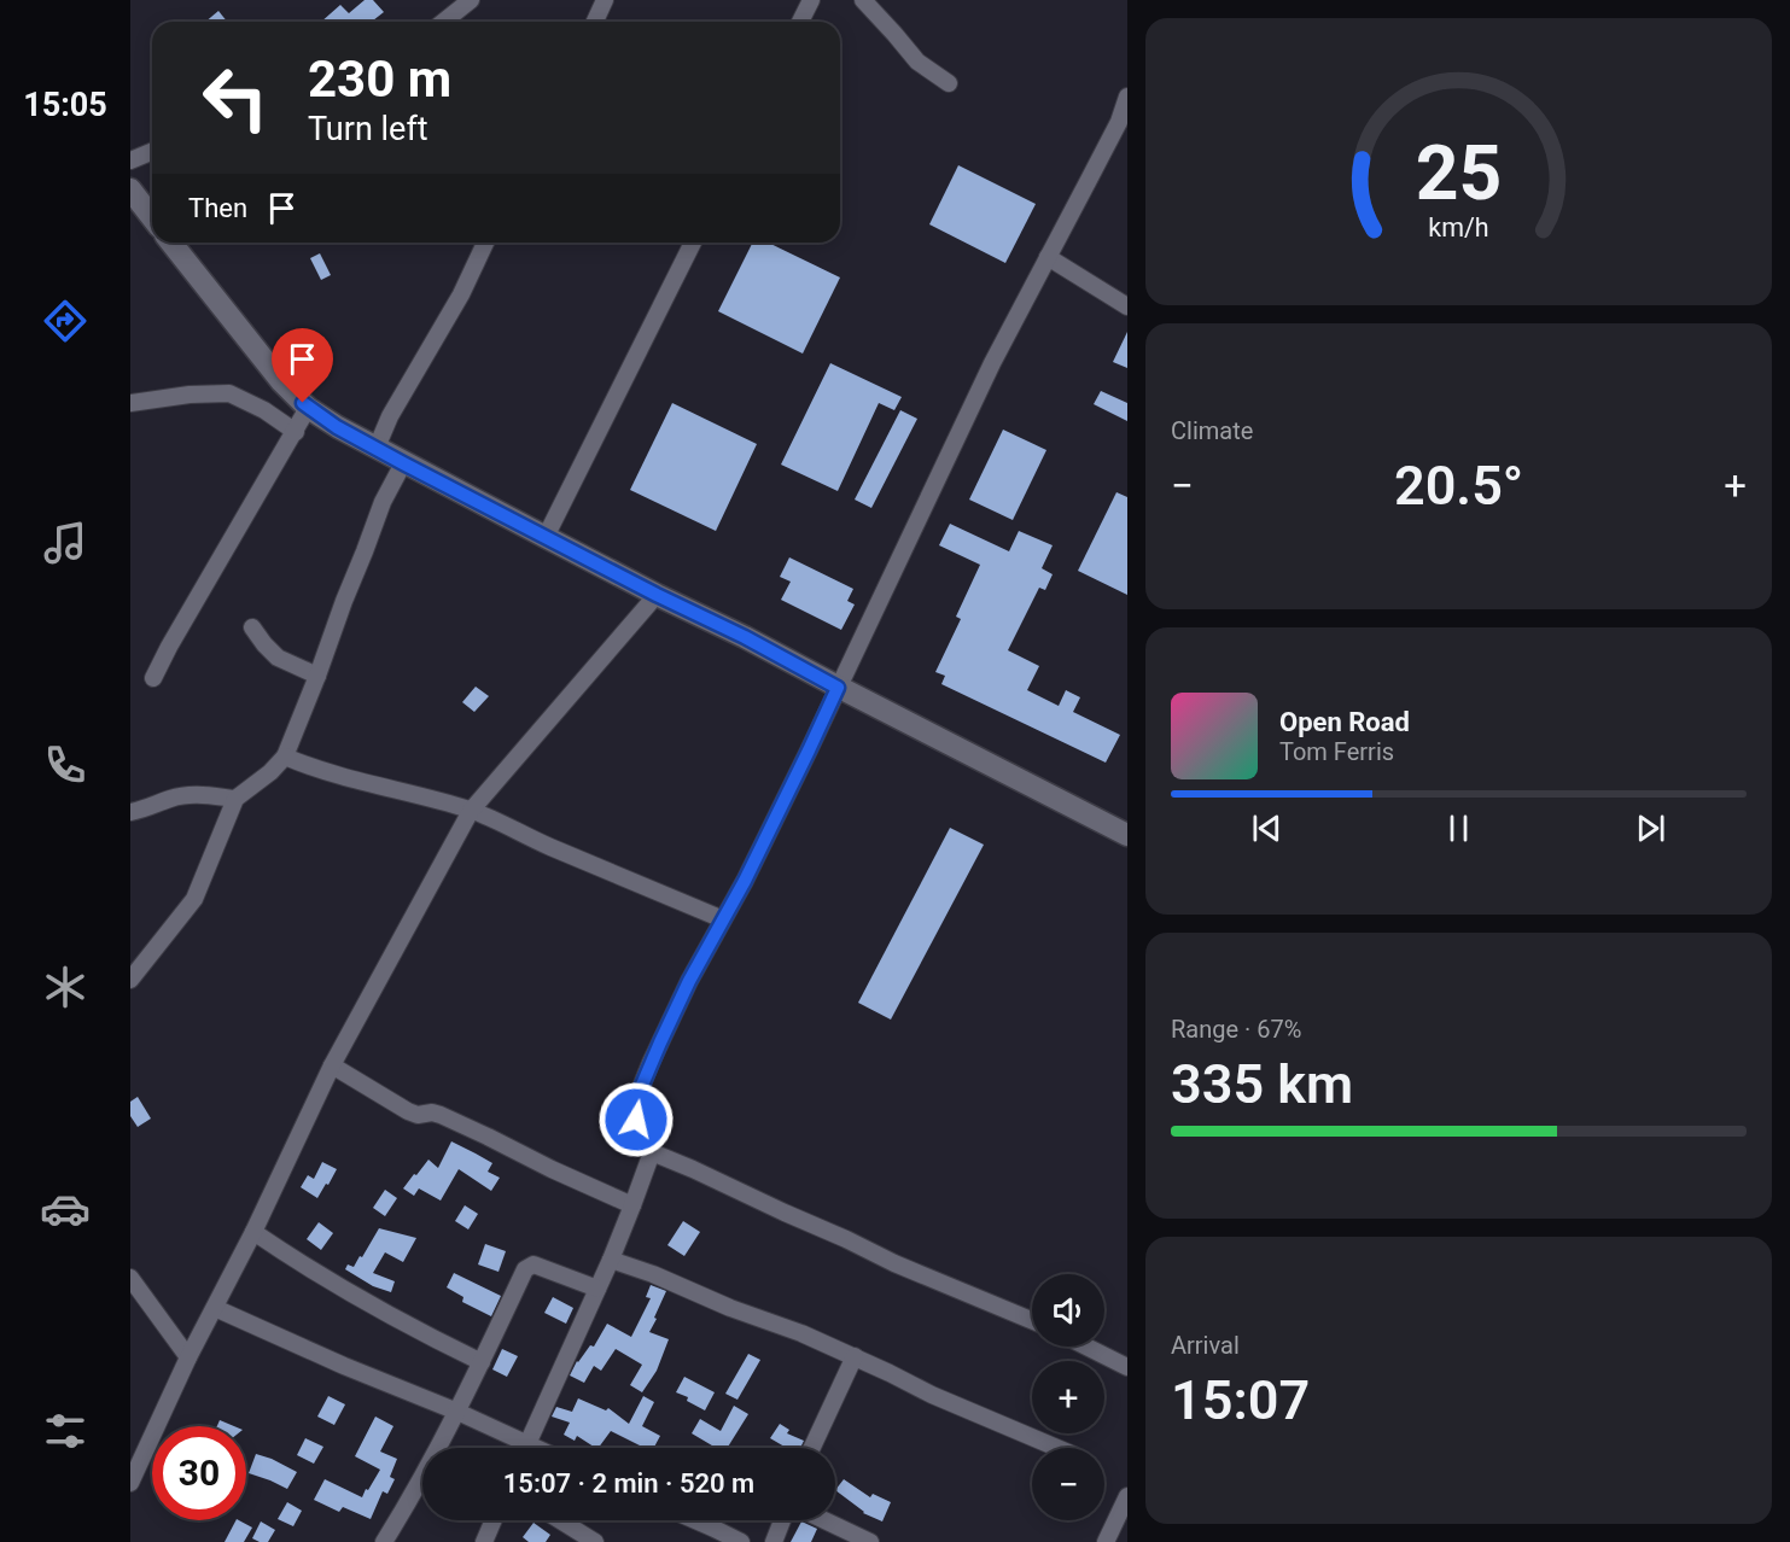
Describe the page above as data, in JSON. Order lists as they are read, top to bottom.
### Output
{
  "page": {
    "tabs": "15:05",
    "turn": ["230 m", "Turn left"],
    "then": "Then",
    "tile": [
      "Climate",
      ["Range · 67%", "335 km"],
      ["Arrival", "15:07"]
    ],
    "heat": ["−", "20.5°", "+"],
    "song": ["Open Road", "Tom Ferris"],
    "map_buttons": ["+", "−"],
    "limit": "30",
    "trip": "15:07 · 2 min · 520 m",
    "gauge": ["25", "km/h"]
  }
}
